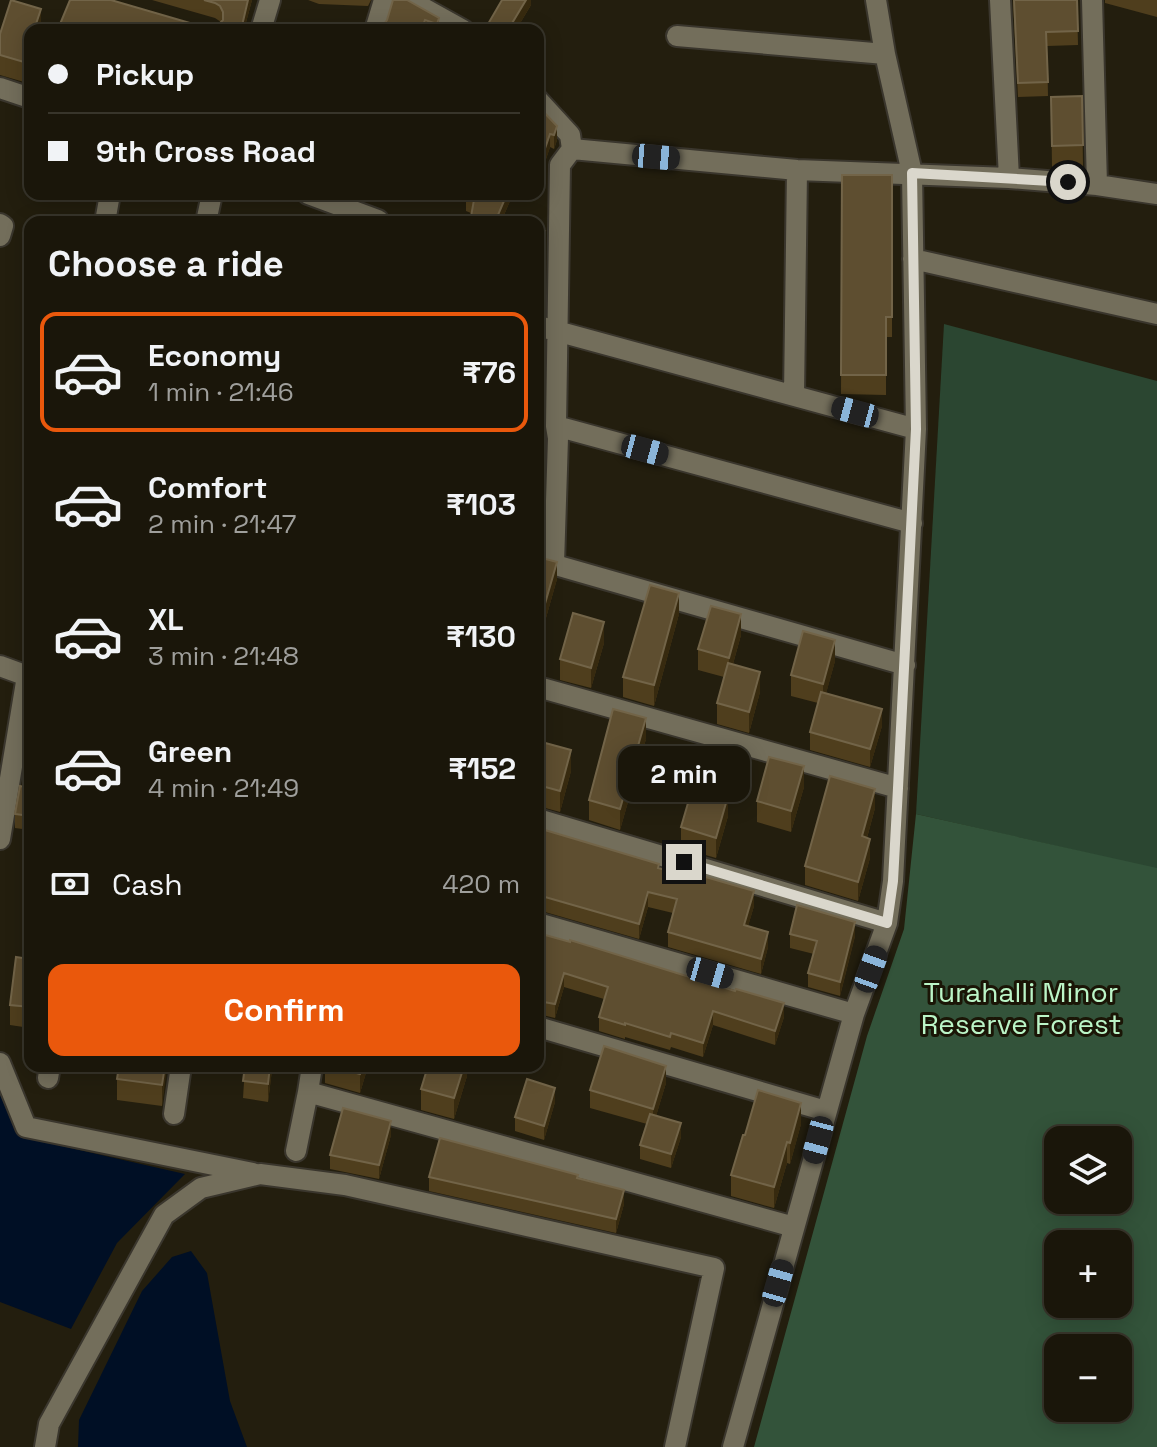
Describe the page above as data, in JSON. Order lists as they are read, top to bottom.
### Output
{
  "parks": ["Turahalli Minor Reserve Forest"],
  "page": {
    "banner": ["Pickup", "9th Cross Road"],
    "heading": "Choose a ride",
    "list": [
      {
        "name": "Economy",
        "note": "1 min · 21:46",
        "value": "₹76"
      },
      {
        "name": "Comfort",
        "note": "2 min · 21:47",
        "value": "₹103"
      },
      {
        "name": "XL",
        "note": "3 min · 21:48",
        "value": "₹130"
      },
      {
        "name": "Green",
        "note": "4 min · 21:49",
        "value": "₹152"
      }
    ],
    "bubble": "2 min",
    "pay": ["Cash", "420 m"],
    "buttons": "Confirm",
    "map_buttons": ["+", "−"]
  }
}
